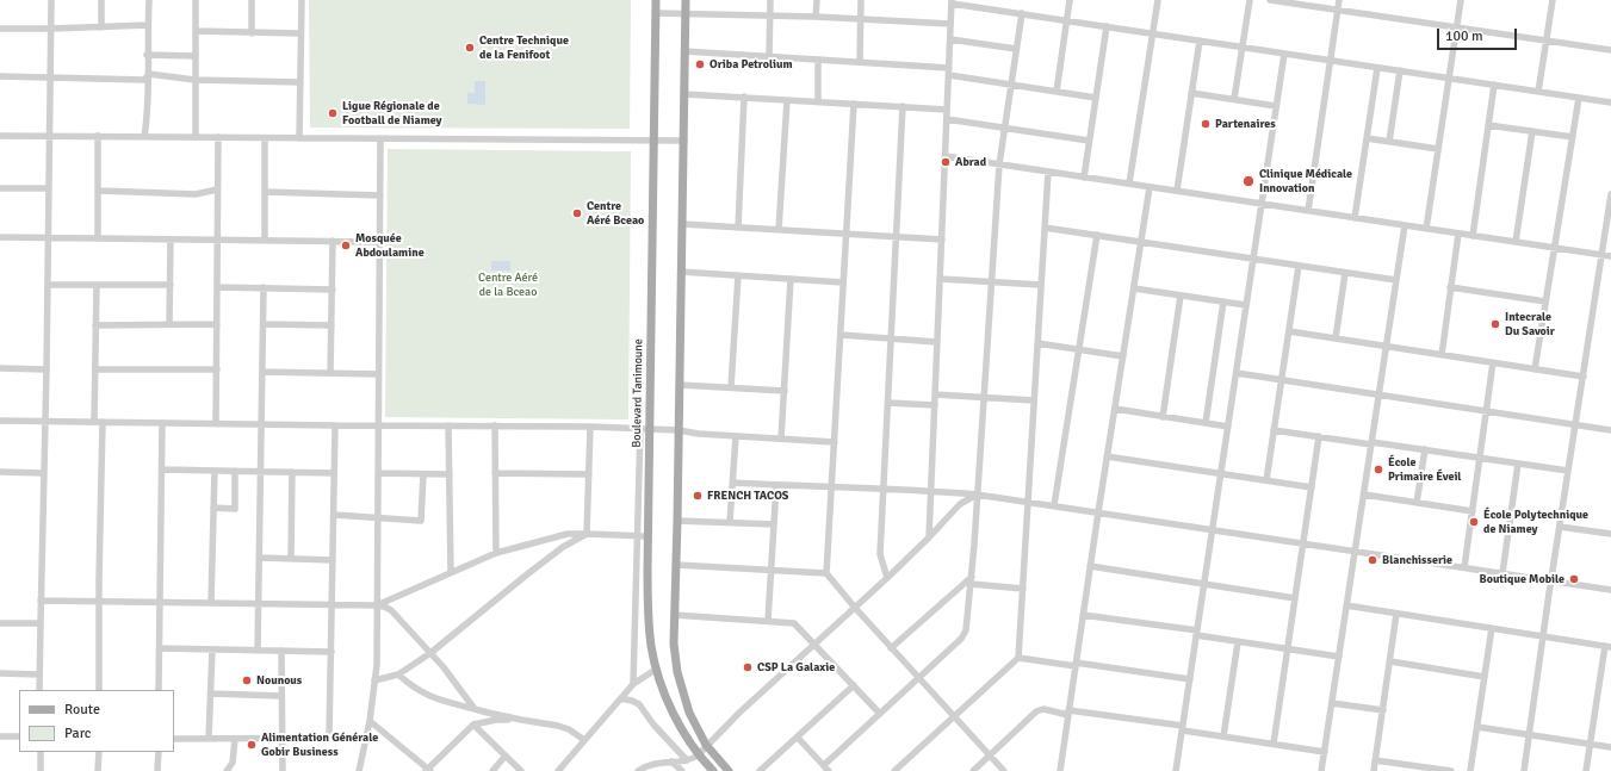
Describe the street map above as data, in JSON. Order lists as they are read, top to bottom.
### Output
{
  "streets": {
    "main road": ["Boulevard Tanimoune"]
  },
  "parks": ["Centre Aéré de la Bceao"],
  "places": [
    "Centre Technique de la Fenifoot",
    "Oriba Petrolium",
    "Ligue Régionale de Football de Niamey",
    "Partenaires",
    "Abrad",
    "Clinique Médicale Innovation",
    "Centre Aéré Bceao",
    "Mosquée Abdoulamine",
    "Intecrale Du Savoir",
    "École Primaire Éveil",
    "FRENCH TACOS",
    "École Polytechnique de Niamey",
    "Blanchisserie",
    "Boutique Mobile",
    "CSP La Galaxie",
    "Nounous",
    "Alimentation Générale Gobir Business"
  ],
  "legend": ["Route", "Parc"],
  "scale_bar": "100 m"
}
